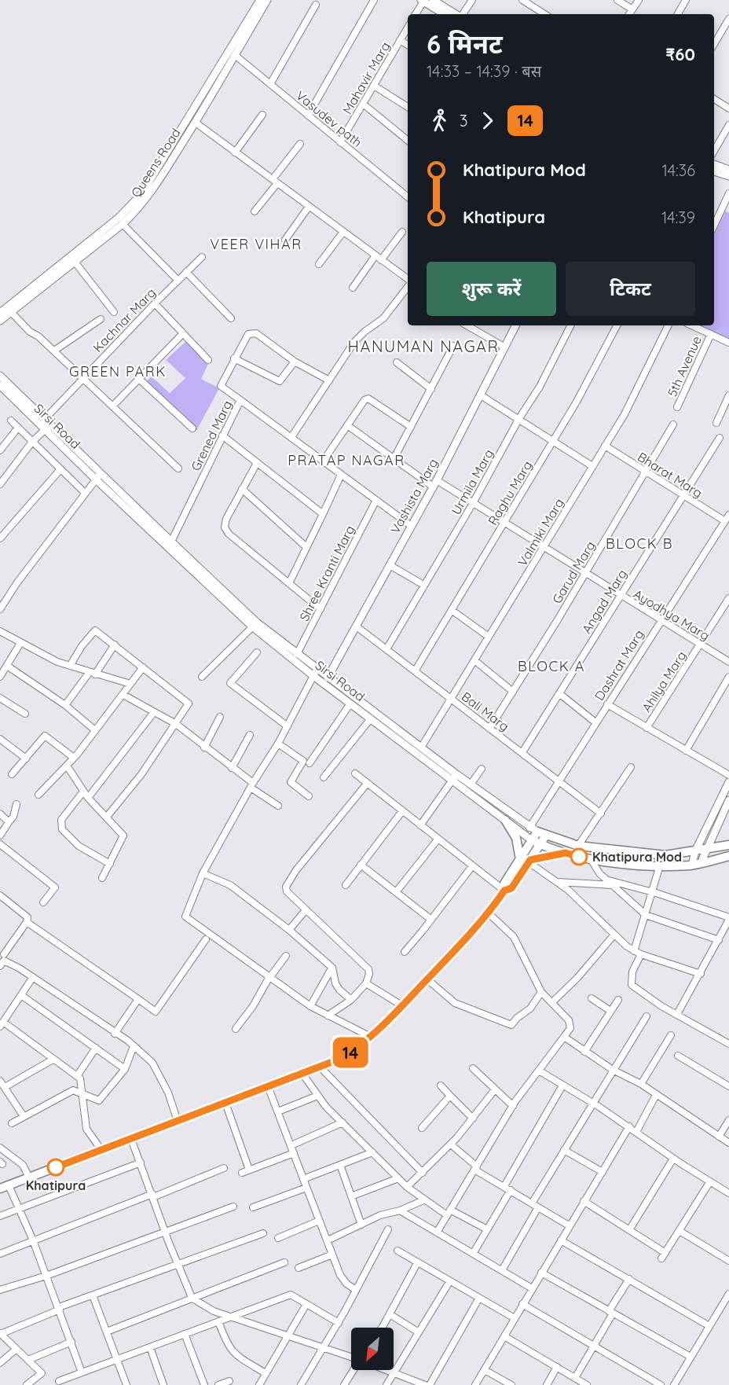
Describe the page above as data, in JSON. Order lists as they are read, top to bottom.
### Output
{
  "streets": {
    "main road": ["Sirsi Road"],
    "street": [
      "Mahavir Marg",
      "Vasudev path",
      "Queens Road",
      "Kachnar Marg",
      "5th Avenue",
      "Grened Marg",
      "Bharat Marg",
      "Urmila Marg",
      "Raghu Marg",
      "Vashista Marg",
      "Valmiki Marg",
      "Garud Marg",
      "Shree Kranti Marg",
      "Angad Marg",
      "Ayodhya Marg",
      "Dashrat Marg",
      "Ahilya Marg",
      "Bali Marg"
    ]
  },
  "crossings": [
    ["Mahavir Marg", "Vasudev path"],
    ["Vasudev path", "Queens Road"],
    ["Kachnar Marg", "Sirsi Road"],
    ["Sirsi Road", "Grened Marg"],
    ["Sirsi Road", "Vashista Marg"],
    ["Sirsi Road", "Valmiki Marg"],
    ["Sirsi Road", "Shree Kranti Marg"],
    ["Sirsi Road", "Dashrat Marg"],
    ["Grened Marg", "Vashista Marg"],
    ["Grened Marg", "Shree Kranti Marg"],
    ["Bharat Marg", "Valmiki Marg"],
    ["Bharat Marg", "Garud Marg"],
    ["Bharat Marg", "Angad Marg"],
    ["Bharat Marg", "Dashrat Marg"],
    ["Urmila Marg", "Ayodhya Marg"],
    ["Urmila Marg", "Bali Marg"],
    ["Raghu Marg", "Ayodhya Marg"],
    ["Raghu Marg", "Bali Marg"],
    ["Vashista Marg", "Ayodhya Marg"],
    ["Vashista Marg", "Bali Marg"],
    ["Valmiki Marg", "Ayodhya Marg"],
    ["Valmiki Marg", "Bali Marg"],
    ["Garud Marg", "Ayodhya Marg"],
    ["Garud Marg", "Bali Marg"],
    ["Angad Marg", "Ayodhya Marg"],
    ["Angad Marg", "Bali Marg"],
    ["Ayodhya Marg", "Dashrat Marg"],
    ["Ayodhya Marg", "Ahilya Marg"],
    ["Dashrat Marg", "Bali Marg"]
  ],
  "districts": [
    "VEER VIHAR",
    "HANUMAN NAGAR",
    "GREEN PARK",
    "PRATAP NAGAR",
    "BLOCK B",
    "BLOCK A"
  ],
  "places": ["Khatipura Mod", "Khatipura"],
  "lines": ["bus line 14"],
  "north": "bottom left",
  "page": {
    "on_map": "14",
    "heading": ["6 मिनट", "14:33 – 14:39 · बस", "₹60"],
    "legs": ["3", "14"],
    "list": [
      {
        "name": "Khatipura Mod",
        "value": "14:36"
      },
      {
        "name": "Khatipura",
        "value": "14:39"
      }
    ],
    "buttons": ["शुरू करें", "टिकट"]
  }
}
